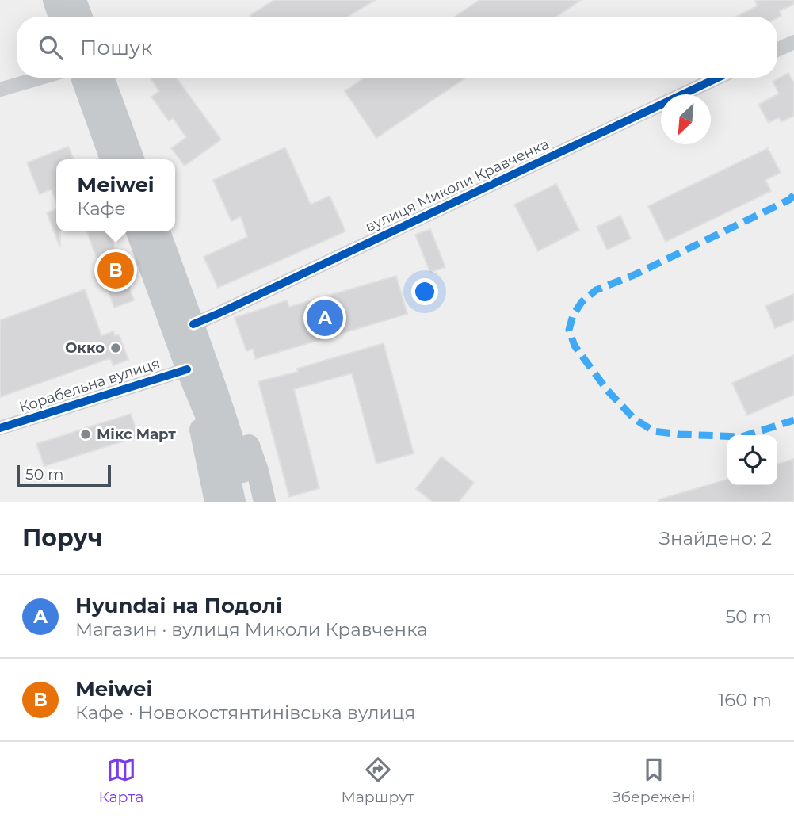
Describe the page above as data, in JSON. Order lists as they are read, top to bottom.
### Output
{
  "streets": {
    "street": ["вулиця Миколи Кравченка", "Корабельна вулиця"]
  },
  "places": ["Окко", "Мікс Март"],
  "scale_bar": "50 m",
  "north": "bottom left",
  "page": {
    "search": "Пошук",
    "popup": ["Meiwei", "Кафе"],
    "pins": ["B", "A"],
    "scale": "50 m",
    "heading": ["Поруч", "Знайдено: 2"],
    "list": [
      {
        "mark": "A",
        "name": "Hyundai на Подолі",
        "note": "Магазин · вулиця Миколи Кравченка",
        "value": "50 m"
      },
      {
        "mark": "B",
        "name": "Meiwei",
        "note": "Кафе · Новокостянтинівська вулиця",
        "value": "160 m"
      }
    ],
    "nav": ["Карта", "Маршрут", "Збережені"]
  }
}
